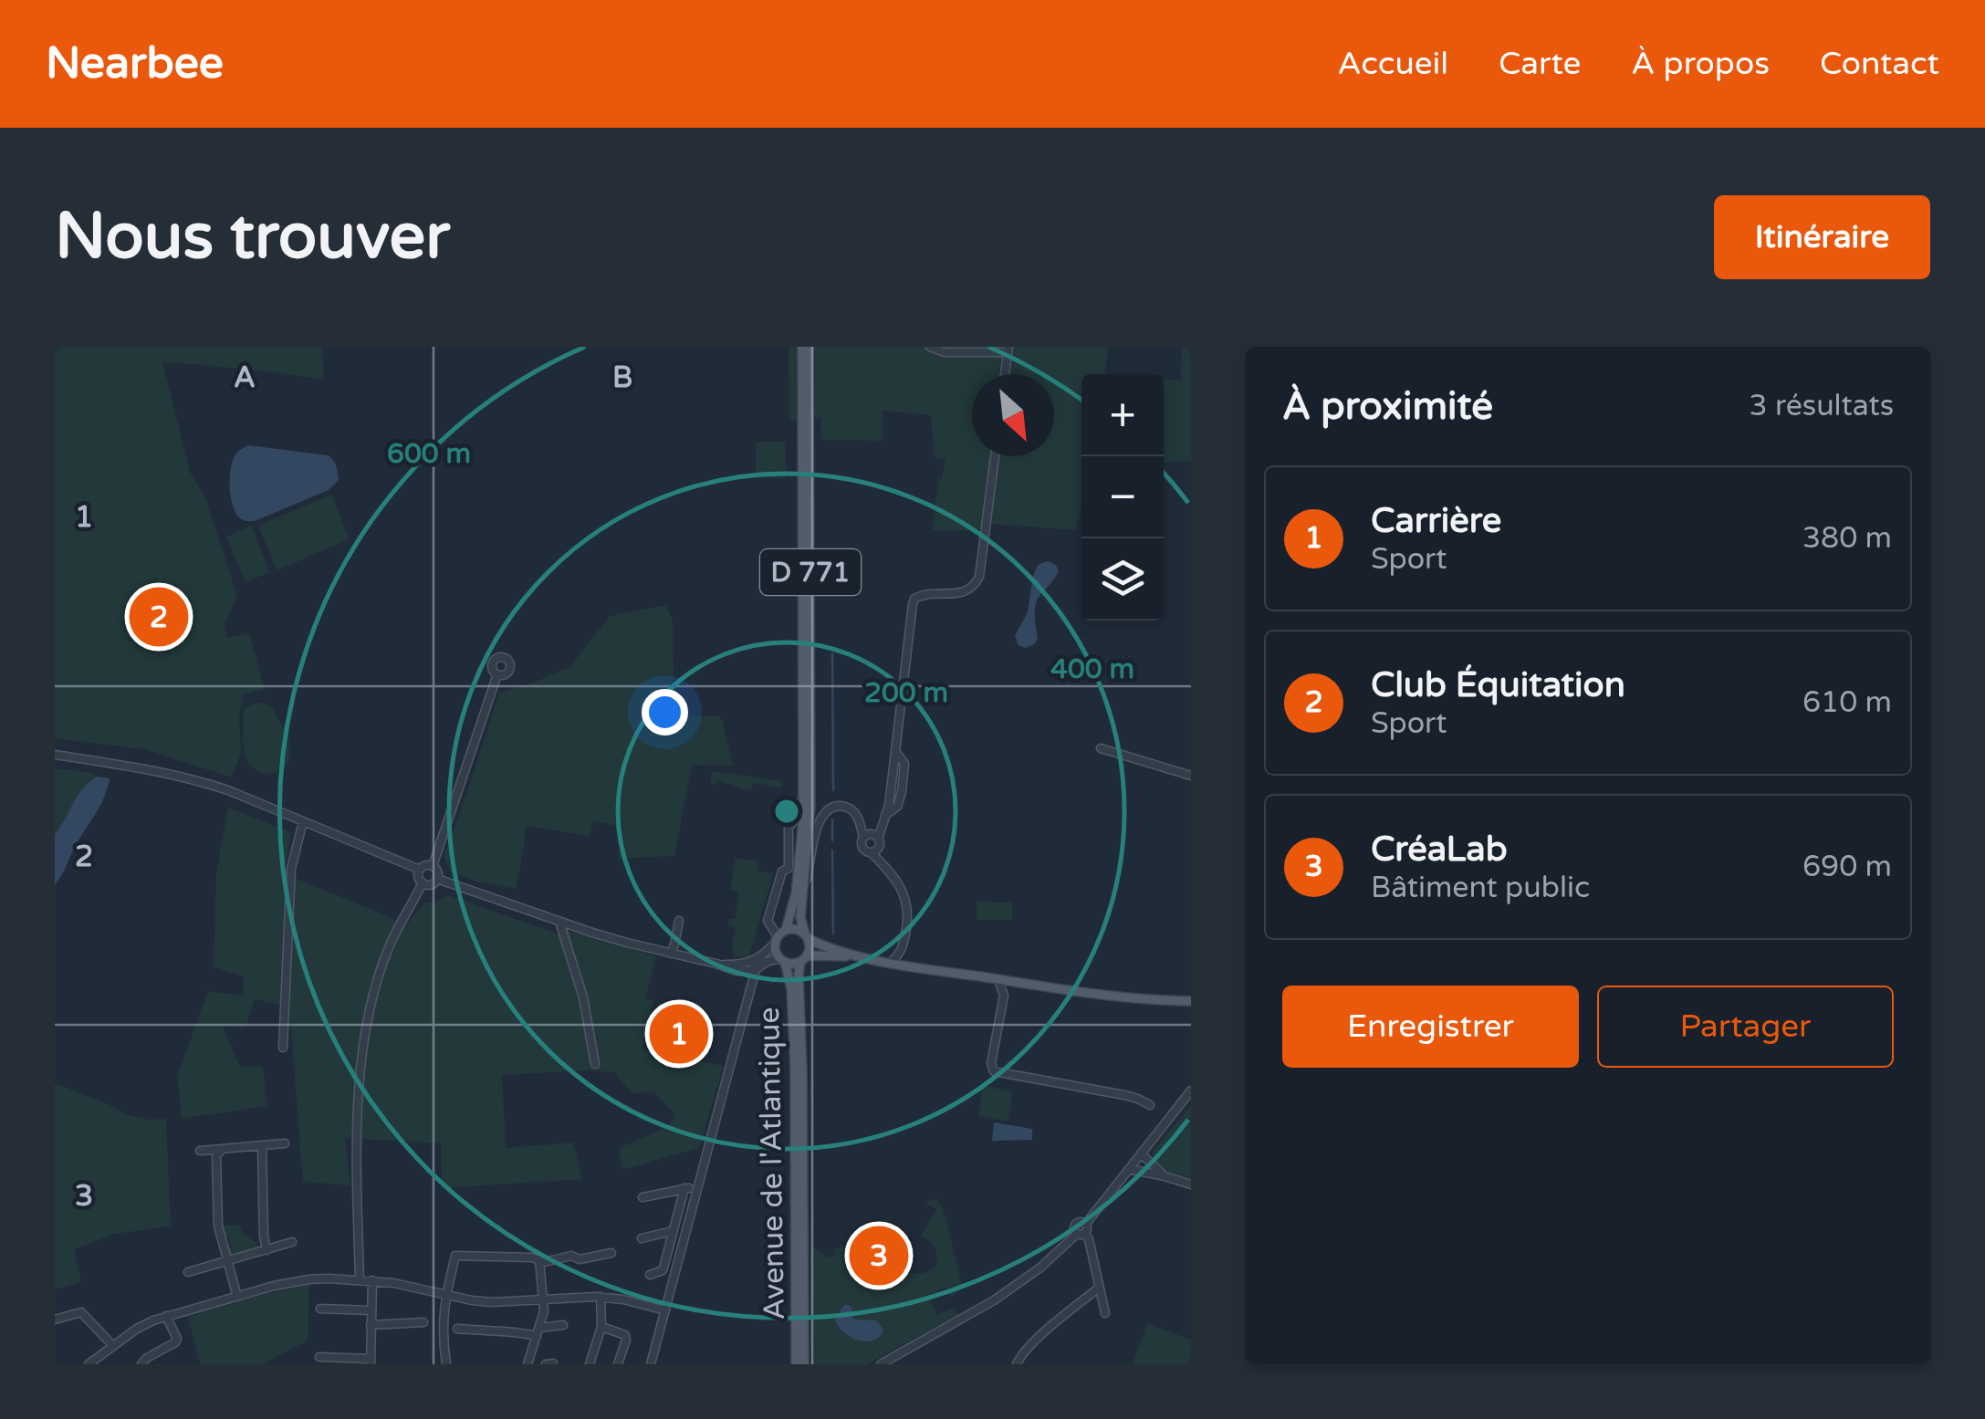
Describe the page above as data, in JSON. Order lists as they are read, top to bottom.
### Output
{
  "streets": {
    "main road": ["D 771", "Avenue de l'Atlantique"]
  },
  "north": "bottom right",
  "page": {
    "header": "Nearbee",
    "nav": [
      "Accueil",
      "Carte",
      "À propos",
      "Contact"
    ],
    "buttons": [
      "Itinéraire",
      ["Enregistrer", "Partager"]
    ],
    "title": "Nous trouver",
    "heading": ["À proximité", "3 résultats"],
    "map_buttons": ["+", "−"],
    "list": [
      {
        "mark": "1",
        "name": "Carrière",
        "note": "Sport",
        "value": "380 m"
      },
      {
        "mark": "2",
        "name": "Club Équitation",
        "note": "Sport",
        "value": "610 m"
      },
      {
        "mark": "3",
        "name": "CréaLab",
        "note": "Bâtiment public",
        "value": "690 m"
      }
    ],
    "pins": ["2", "1", "3"]
  },
  "grid": {
    "columns": ["A", "B"],
    "rows": ["1", "2", "3"]
  },
  "rings": ["600 m", "400 m", "200 m"]
}
